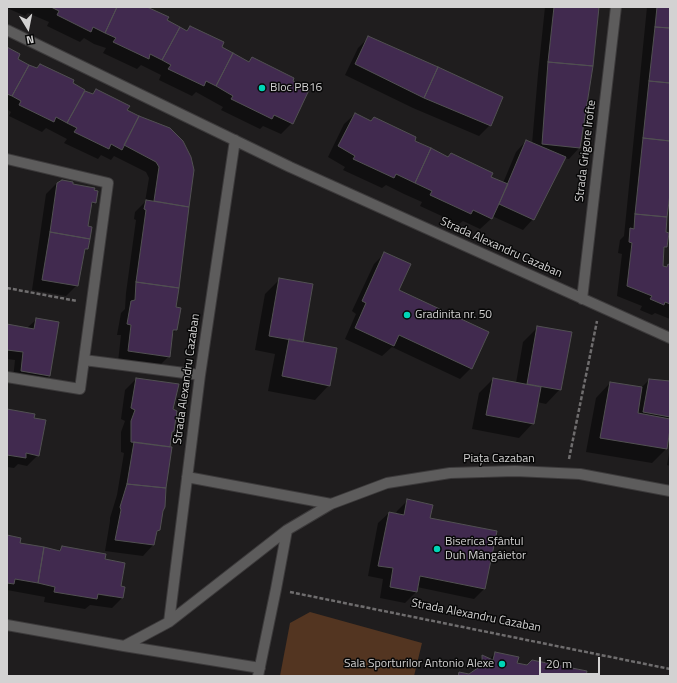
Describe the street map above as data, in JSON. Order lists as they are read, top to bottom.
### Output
{
  "streets": {
    "street": ["Strada Grigore Irofte", "Strada Alexandru Cazaban", "Piața Cazaban"]
  },
  "crossings": [
    ["Strada Grigore Irofte", "Strada Alexandru Cazaban"]
  ],
  "places": [
    "Bloc PB16",
    "Gradinita nr. 50",
    "Biserica Sfântul Duh Mângâietor",
    "Sala Sporturilor Antonio Alexe"
  ],
  "scale_bar": "20 m",
  "north": "bottom"
}
